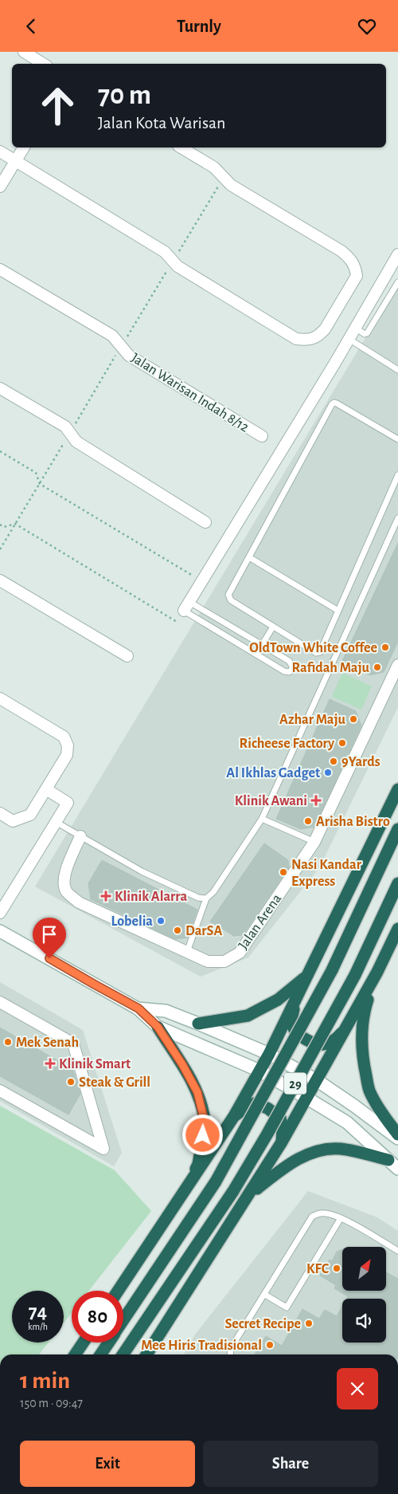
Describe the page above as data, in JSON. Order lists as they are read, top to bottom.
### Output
{
  "streets": {
    "highway": ["29"],
    "street": ["Jalan Warisan Indah 8/12", "Jalan Arena"]
  },
  "places": {
    "other": [
      "OldTown White Coffee",
      "Rafidah Maju",
      "Azhar Maju",
      "Richeese Factory",
      "9Yards",
      "Al Ikhlas Gadget",
      "Arisha Bistro",
      "Nasi Kandar Express",
      "Lobelia",
      "DarSA",
      "Mek Senah",
      "Steak & Grill",
      "KFC",
      "Secret Recipe",
      "Mee Hiris Tradisional"
    ],
    "health": ["Klinik Awani", "Klinik Alarra", "Klinik Smart"]
  },
  "north": "top right",
  "page": {
    "header": "Turnly",
    "turn": ["70 m", "Jalan Kota Warisan"],
    "speed": "74 km/h",
    "limit": "80",
    "heading": ["1 min", "150 m · 09:47"],
    "buttons": ["Exit", "Share"]
  }
}
